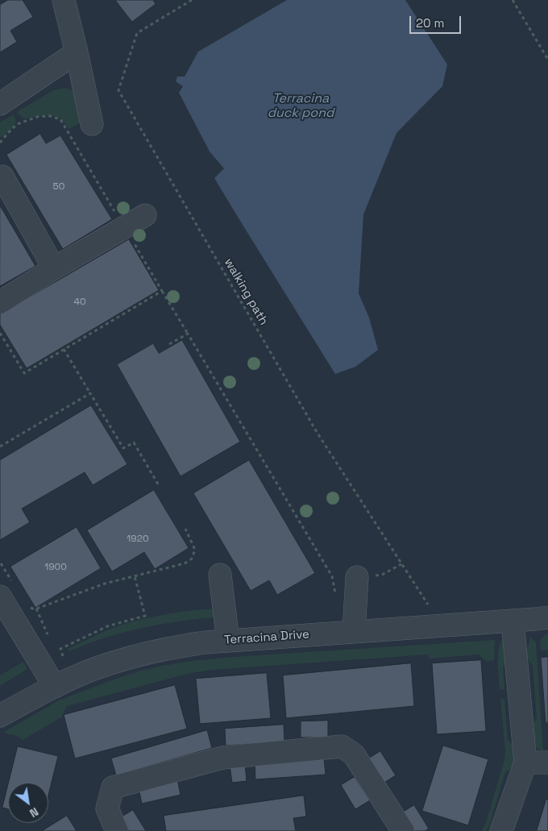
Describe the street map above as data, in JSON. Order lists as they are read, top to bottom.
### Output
{
  "streets": {
    "street": ["Terracina Drive"],
    "path": ["walking path"]
  },
  "water": ["Terracina duck pond"],
  "house_numbers": [
    "50",
    "40",
    "1920",
    "1900"
  ],
  "scale_bar": "20 m",
  "north": "bottom right"
}
